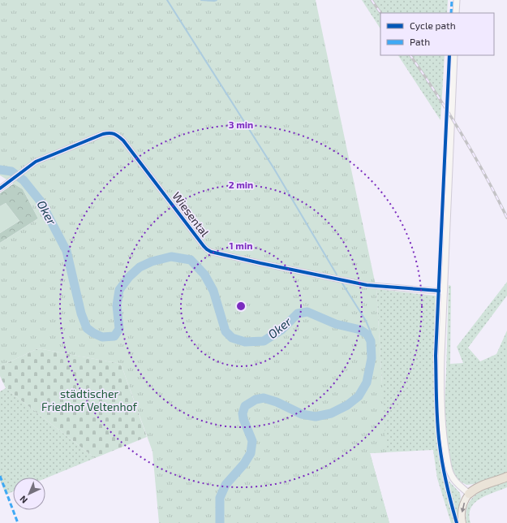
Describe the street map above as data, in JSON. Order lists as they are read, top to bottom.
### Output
{
  "streets": {
    "street": ["Wiesental"]
  },
  "water": ["Oker"],
  "parks": ["städtischer Friedhof Veltenhof"],
  "legend": ["Cycle path", "Path"],
  "north": "bottom left",
  "rings": ["3 min", "2 min", "1 min"]
}
